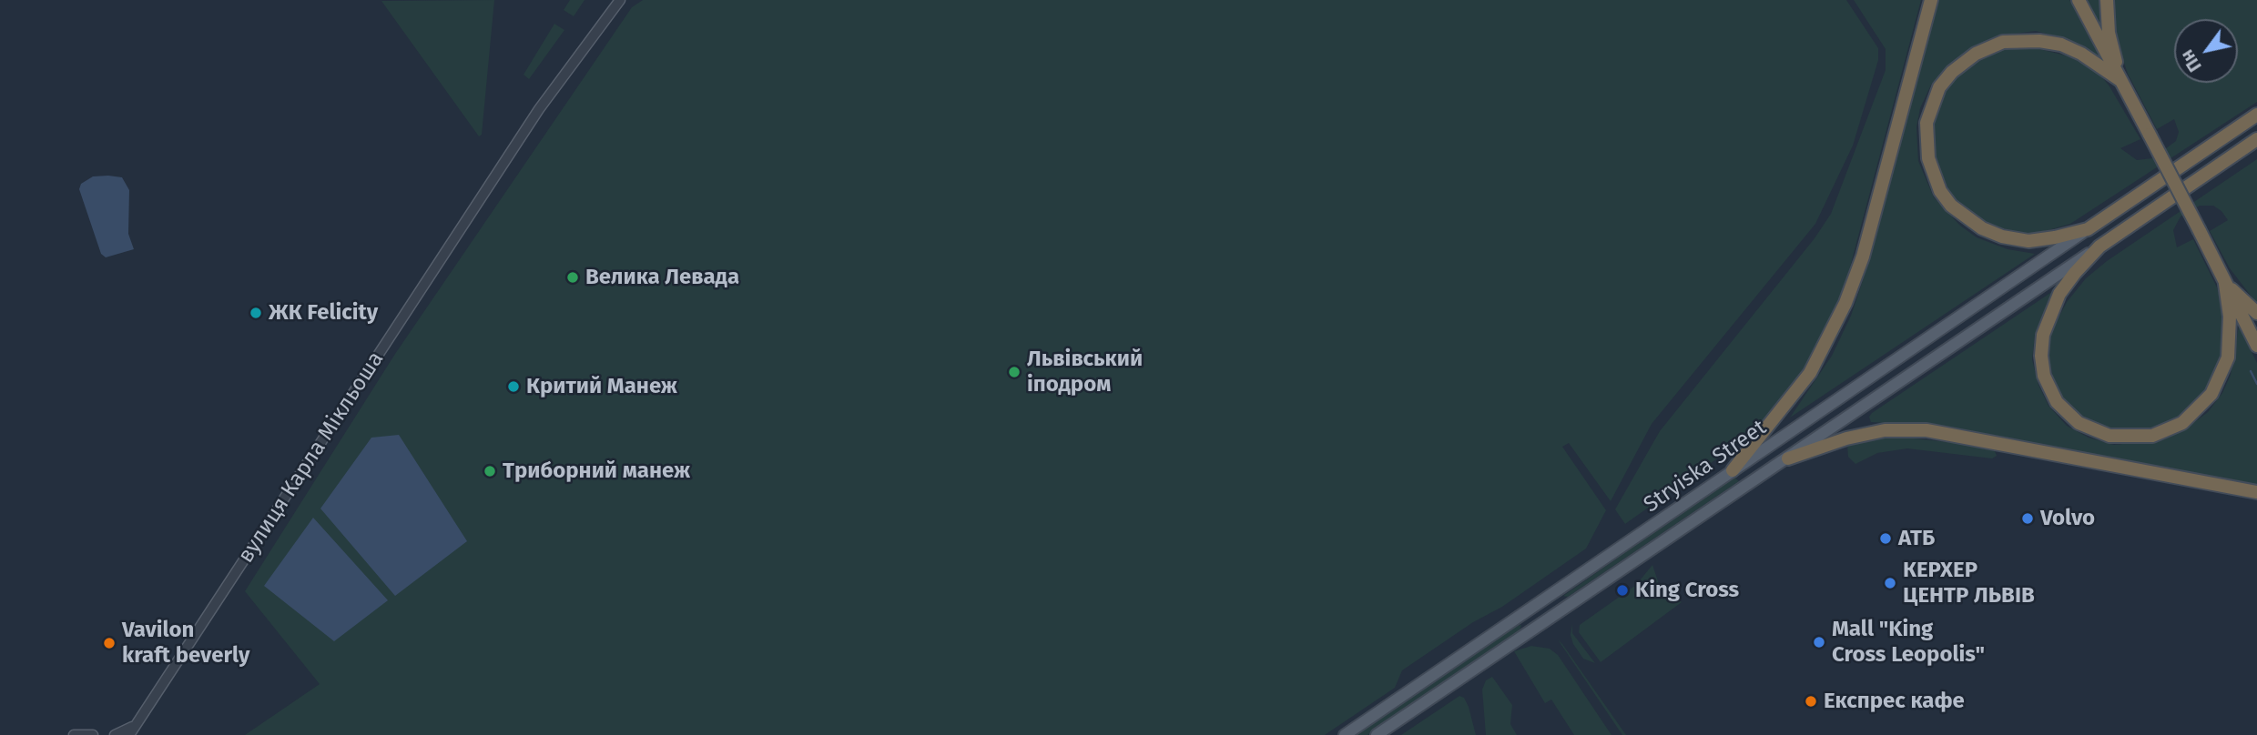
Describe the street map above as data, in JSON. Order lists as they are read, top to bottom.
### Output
{
  "streets": {
    "main road": ["Stryiska Street"],
    "street": ["вулиця Карла Мікльоша"]
  },
  "places": [
    "Велика Левада",
    "ЖК Felicity",
    "Львівський іподром",
    "Критий Манеж",
    "Триборний манеж",
    "Volvo",
    "АТБ",
    "КЕРХЕР ЦЕНТР ЛЬВІВ",
    "King Cross",
    "Mall \"King Cross Leopolis\"",
    "Vavilon kraft beverly",
    "Експрес кафе"
  ],
  "north": "bottom left"
}
